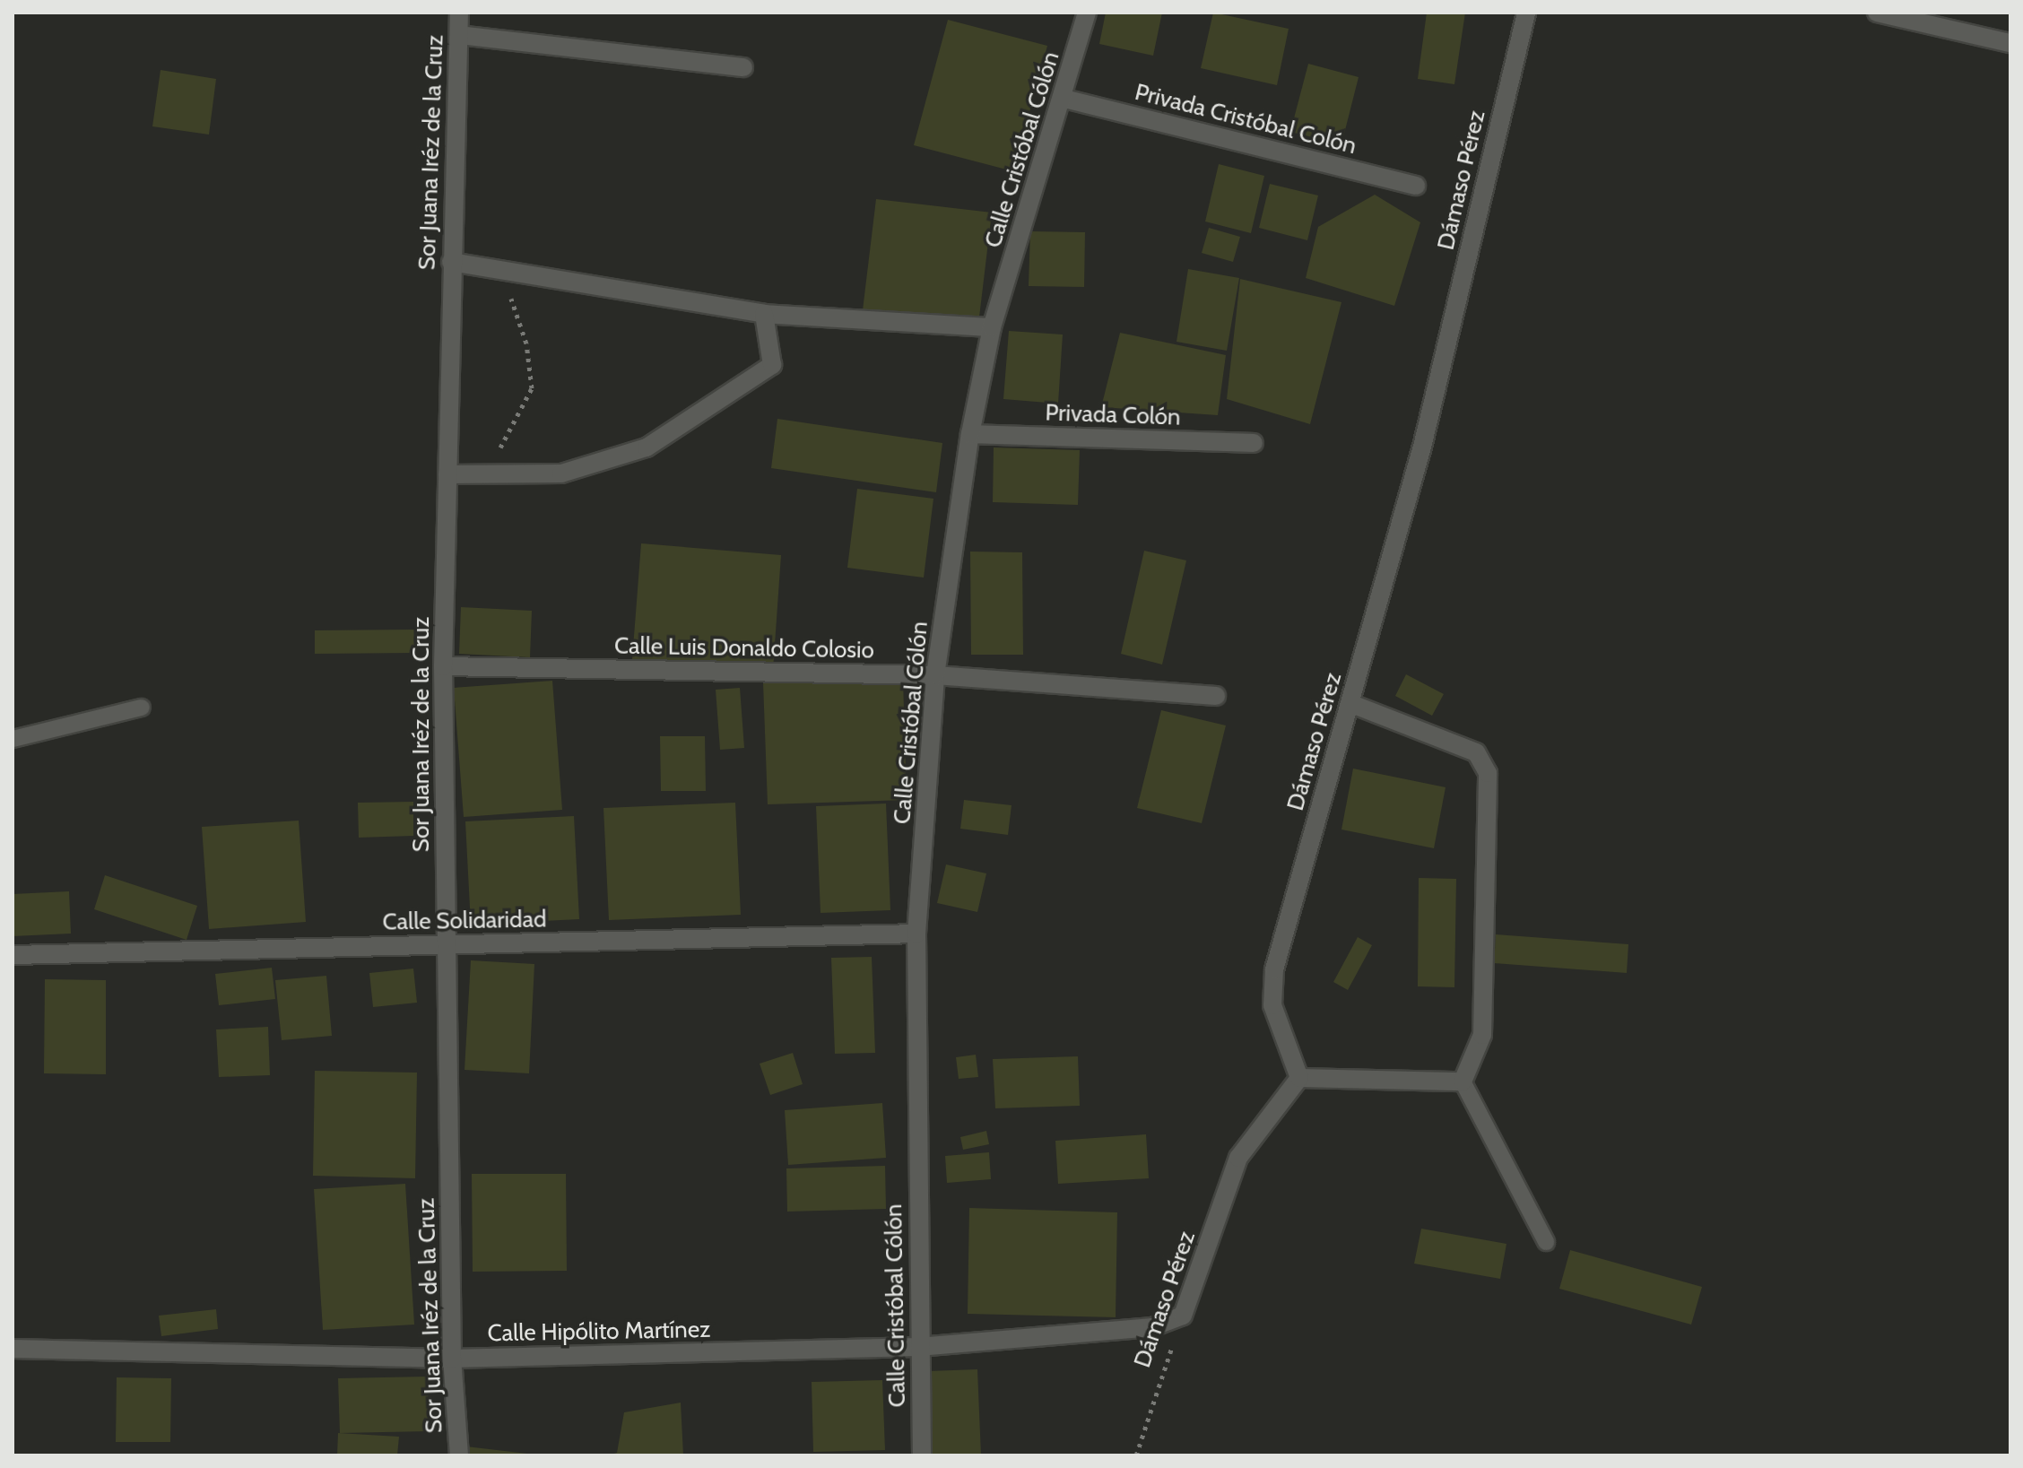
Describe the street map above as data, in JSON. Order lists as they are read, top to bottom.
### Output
{
  "streets": {
    "street": [
      "Privada Cristóbal Colón",
      "Calle Cristóbal Cólón",
      "Sor Juana Iréz de la Cruz",
      "Dámaso Pérez",
      "Privada Colón",
      "Calle Luis Donaldo Colosio",
      "Calle Solidaridad",
      "Calle Hipólito Martínez"
    ]
  },
  "crossings": [
    ["Privada Cristóbal Colón", "Calle Cristóbal Cólón"],
    ["Calle Cristóbal Cólón", "Privada Colón"],
    ["Calle Cristóbal Cólón", "Calle Luis Donaldo Colosio"],
    ["Calle Cristóbal Cólón", "Calle Solidaridad"],
    ["Calle Cristóbal Cólón", "Calle Hipólito Martínez"],
    ["Sor Juana Iréz de la Cruz", "Calle Luis Donaldo Colosio"],
    ["Sor Juana Iréz de la Cruz", "Calle Solidaridad"],
    ["Sor Juana Iréz de la Cruz", "Calle Hipólito Martínez"],
    ["Dámaso Pérez", "Calle Hipólito Martínez"]
  ]
}
